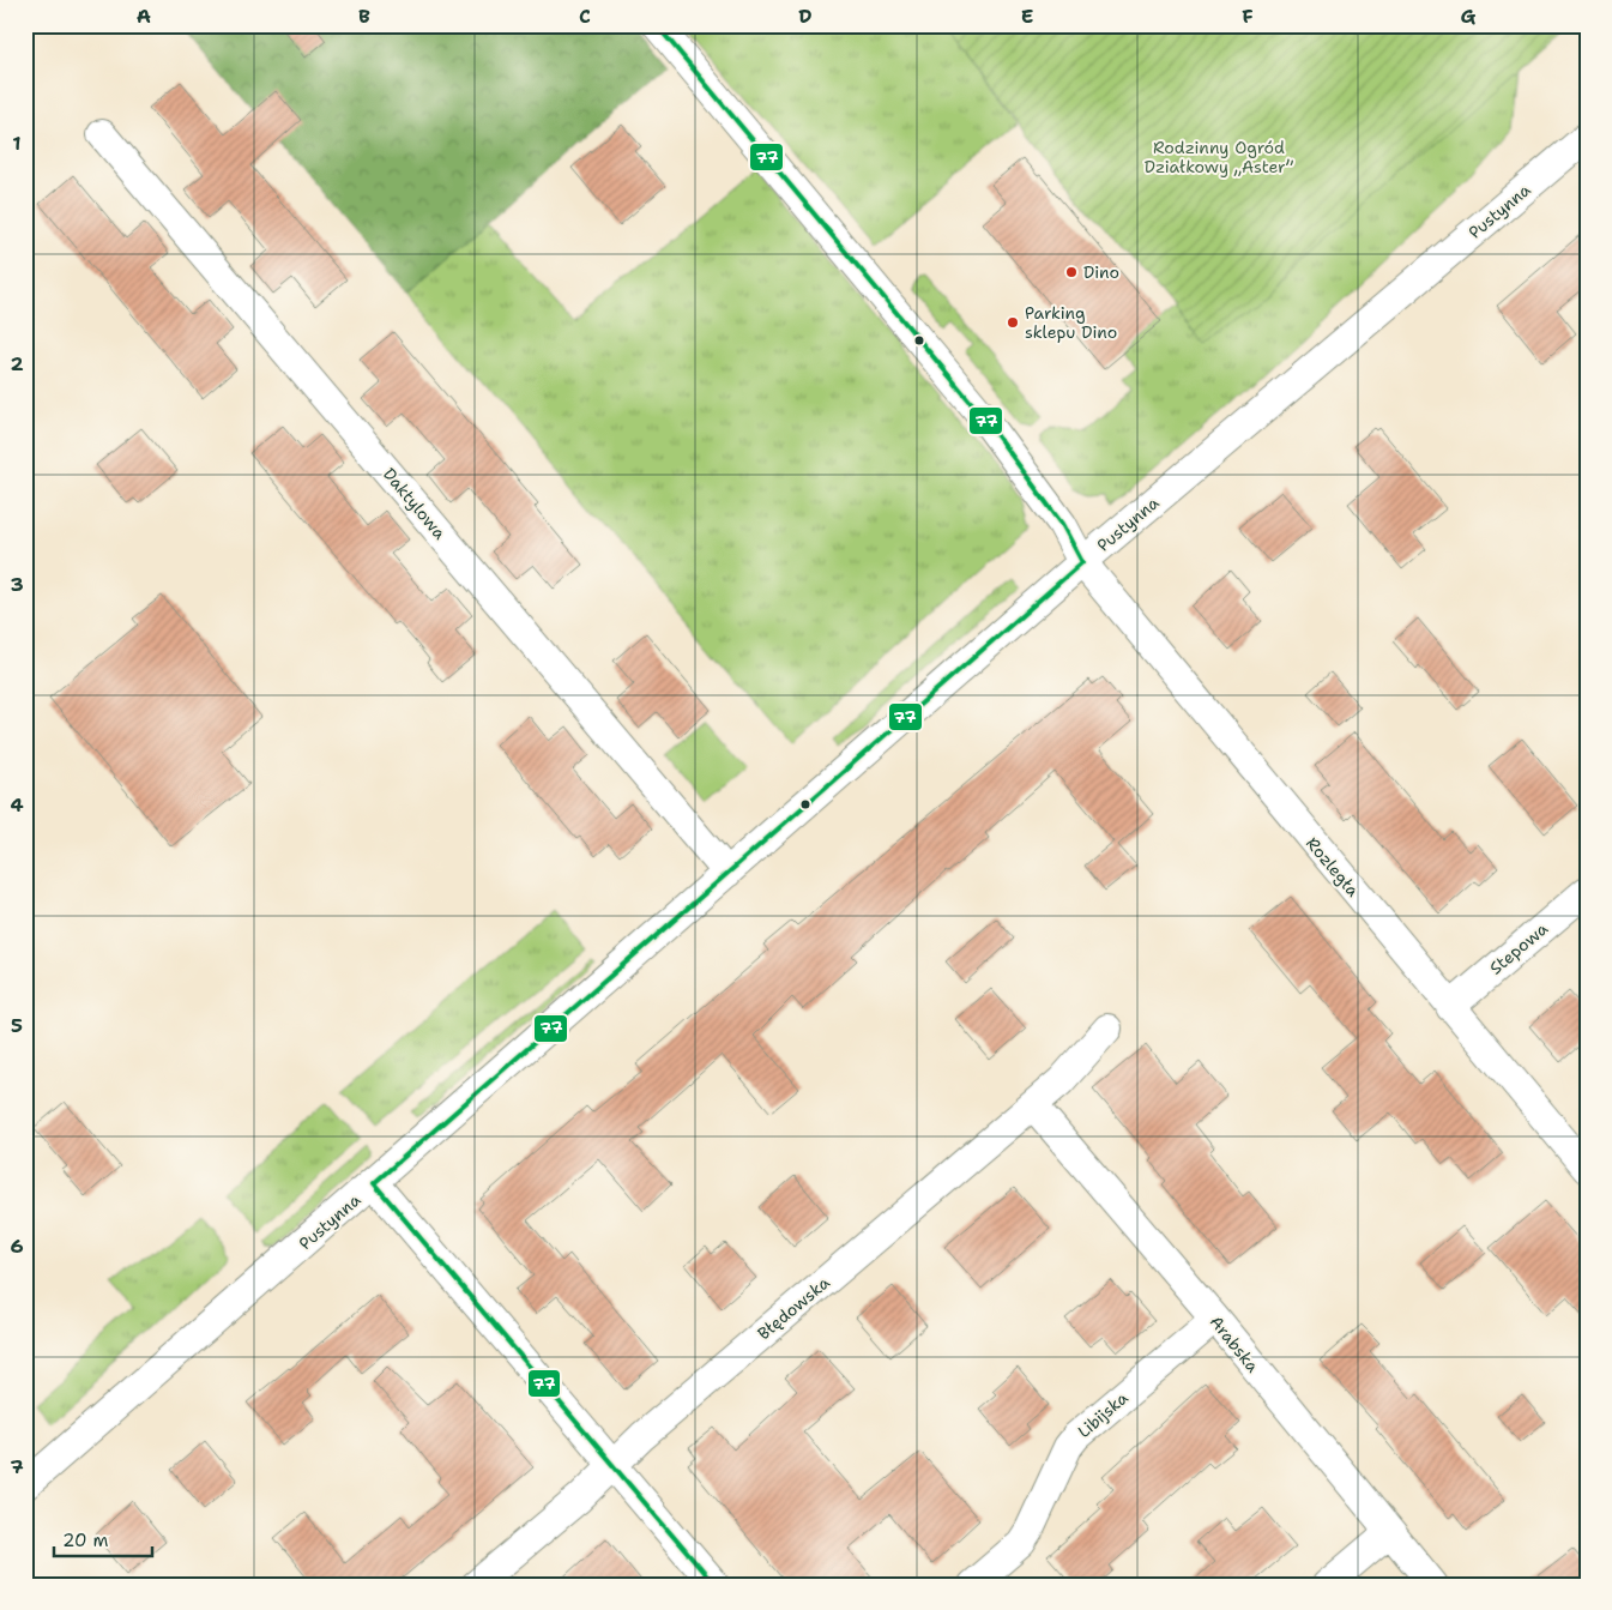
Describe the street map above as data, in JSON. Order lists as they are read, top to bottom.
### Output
{
  "streets": {
    "street": [
      "Pustynna",
      "Daktylowa",
      "Rozległa",
      "Stepowa",
      "Błędowska",
      "Arabska",
      "Libijska"
    ]
  },
  "crossings": [
    ["Pustynna", "Daktylowa"],
    ["Pustynna", "Rozległa"],
    ["Rozległa", "Stepowa"],
    ["Błędowska", "Arabska"],
    ["Arabska", "Libijska"]
  ],
  "parks": ["Rodzinny Ogród Działkowy „Aster”"],
  "places": ["Dino", "Parking sklepu Dino"],
  "lines": ["transit line 77"],
  "scale_bar": "20 m",
  "grid": {
    "columns": [
      "A",
      "B",
      "C",
      "D",
      "E",
      "F",
      "G"
    ],
    "rows": [
      "1",
      "2",
      "3",
      "4",
      "5",
      "6",
      "7"
    ]
  }
}
